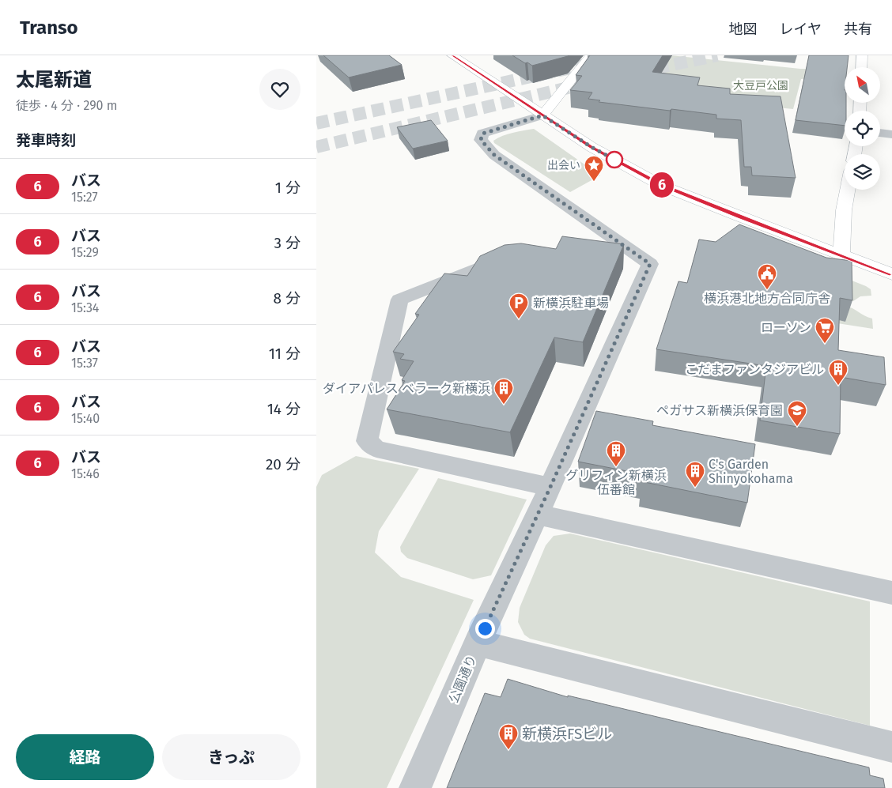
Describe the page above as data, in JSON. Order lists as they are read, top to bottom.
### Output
{
  "streets": {
    "street": ["公園通り"]
  },
  "parks": ["大豆戸公園"],
  "places": {
    "place": ["出会い"],
    "public building": ["横浜港北地方合同庁舎"],
    "parking": ["新横浜駐車場"],
    "supermarket": ["ローソン"],
    "building": [
      "こだまファンタジアビル",
      "ダイアパレス ベラーク新横浜",
      "グリフィン新横浜 伍番館",
      "C's Garden Shinyokohama",
      "新横浜FSビル"
    ],
    "school or university": ["ペガサス新横浜保育園"]
  },
  "lines": ["bus line 6"],
  "north": "top left",
  "page": {
    "header": "Transo",
    "nav": ["地図", "レイヤ", "共有"],
    "heading": [
      ["太尾新道", "徒歩 · 4 分 · 290 m"],
      "発車時刻"
    ],
    "on_map": "6",
    "list": [
      {
        "mark": "6",
        "name": "バス",
        "note": "15:27",
        "value": "1 分"
      },
      {
        "mark": "6",
        "name": "バス",
        "note": "15:29",
        "value": "3 分"
      },
      {
        "mark": "6",
        "name": "バス",
        "note": "15:34",
        "value": "8 分"
      },
      {
        "mark": "6",
        "name": "バス",
        "note": "15:37",
        "value": "11 分"
      },
      {
        "mark": "6",
        "name": "バス",
        "note": "15:40",
        "value": "14 分"
      },
      {
        "mark": "6",
        "name": "バス",
        "note": "15:46",
        "value": "20 分"
      }
    ],
    "buttons": ["経路", "きっぷ"]
  }
}
